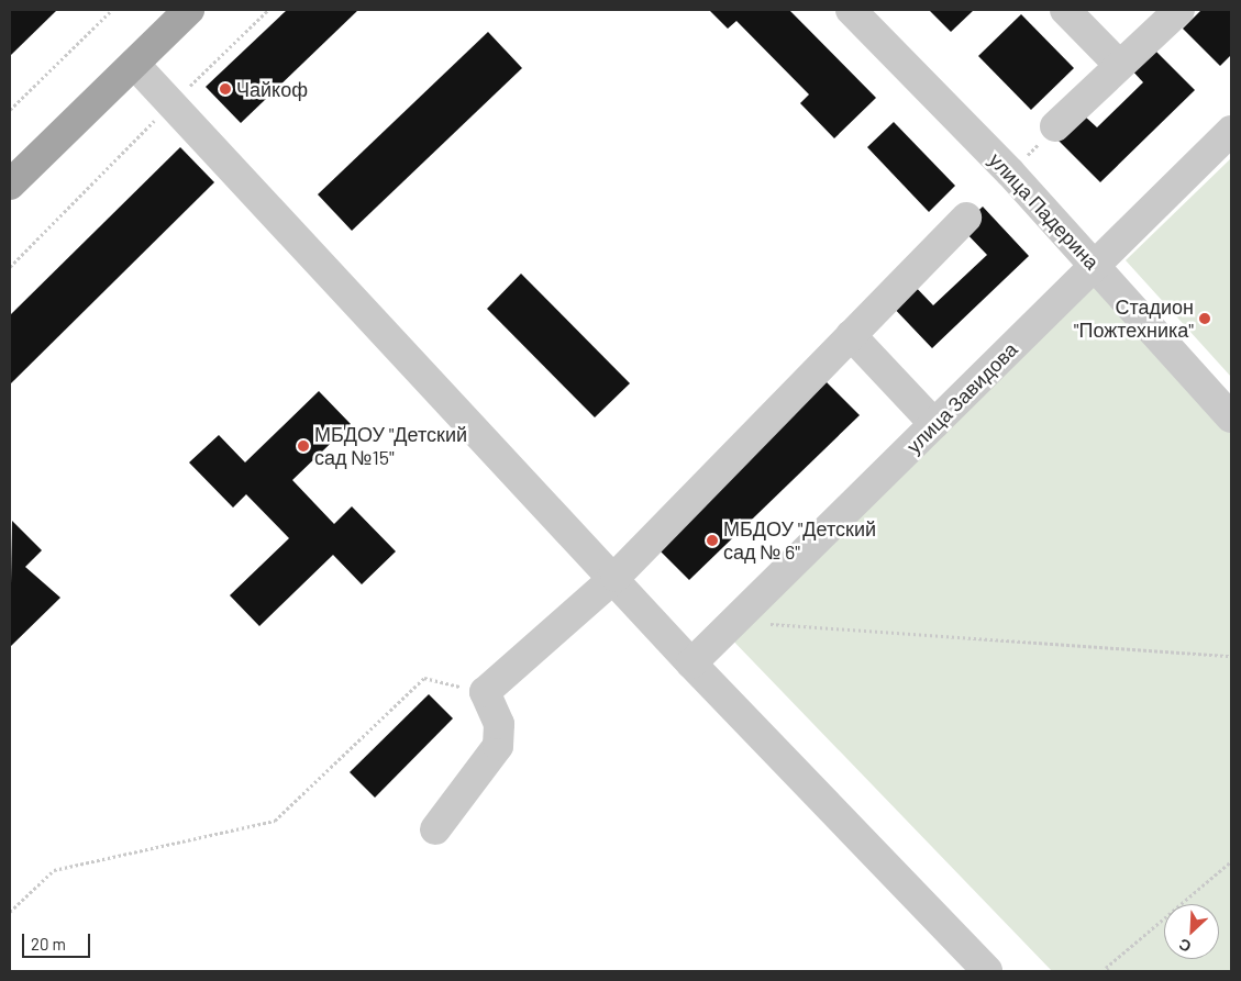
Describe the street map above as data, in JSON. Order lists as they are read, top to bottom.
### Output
{
  "streets": {
    "street": ["улица Падерина", "улица Завидова"]
  },
  "crossings": [
    ["улица Падерина", "улица Завидова"]
  ],
  "places": [
    "Чайкоф",
    "Стадион \"Пожтехника\"",
    "МБДОУ \"Детский сад №15\"",
    "МБДОУ \"Детский сад № 6\""
  ],
  "scale_bar": "20 m",
  "north": "bottom left"
}
